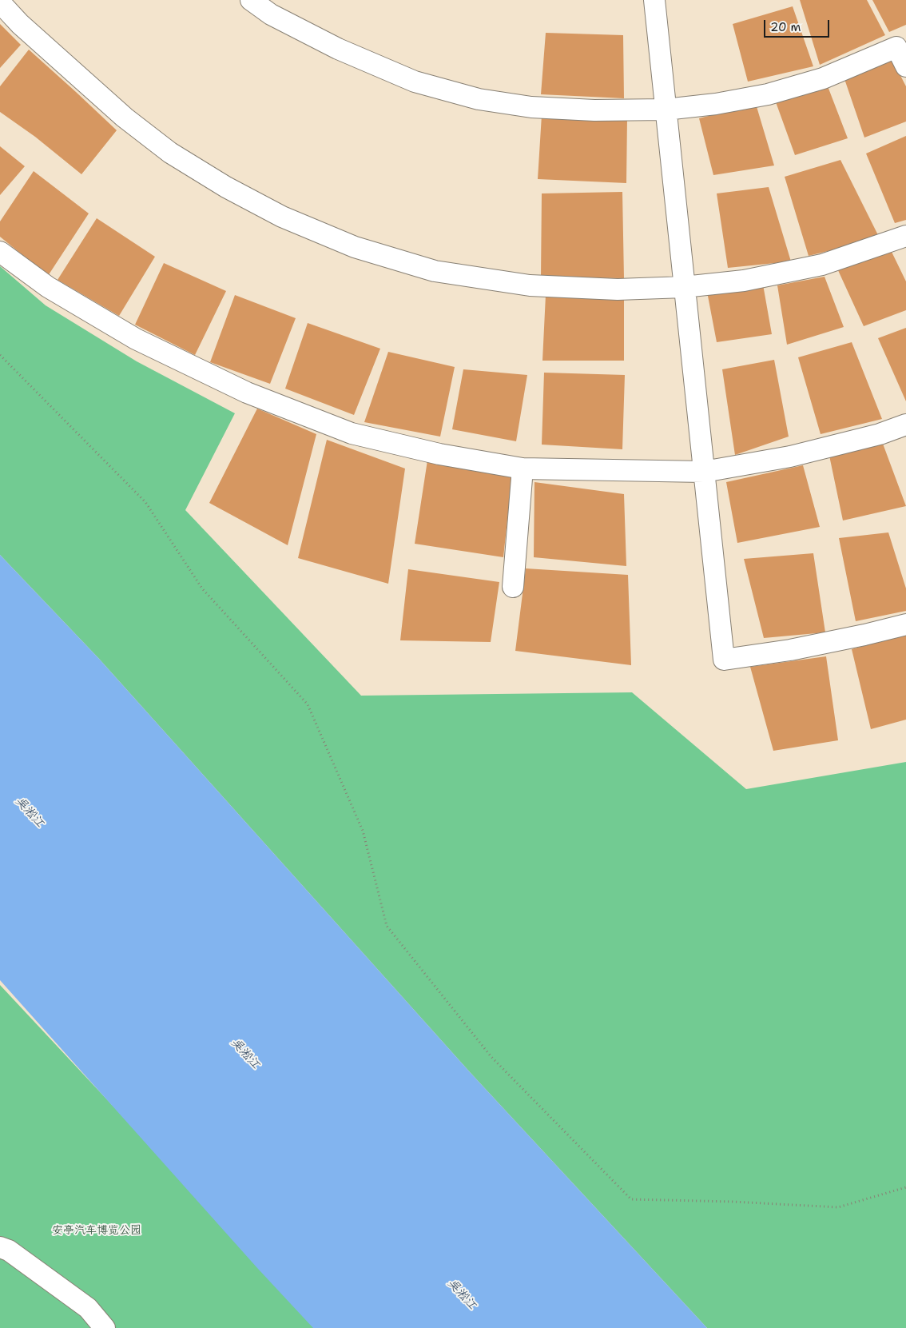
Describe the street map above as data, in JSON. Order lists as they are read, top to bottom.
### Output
{
  "water": ["吴淞江"],
  "parks": ["安亭汽车博览公园"],
  "scale_bar": "20 m"
}
